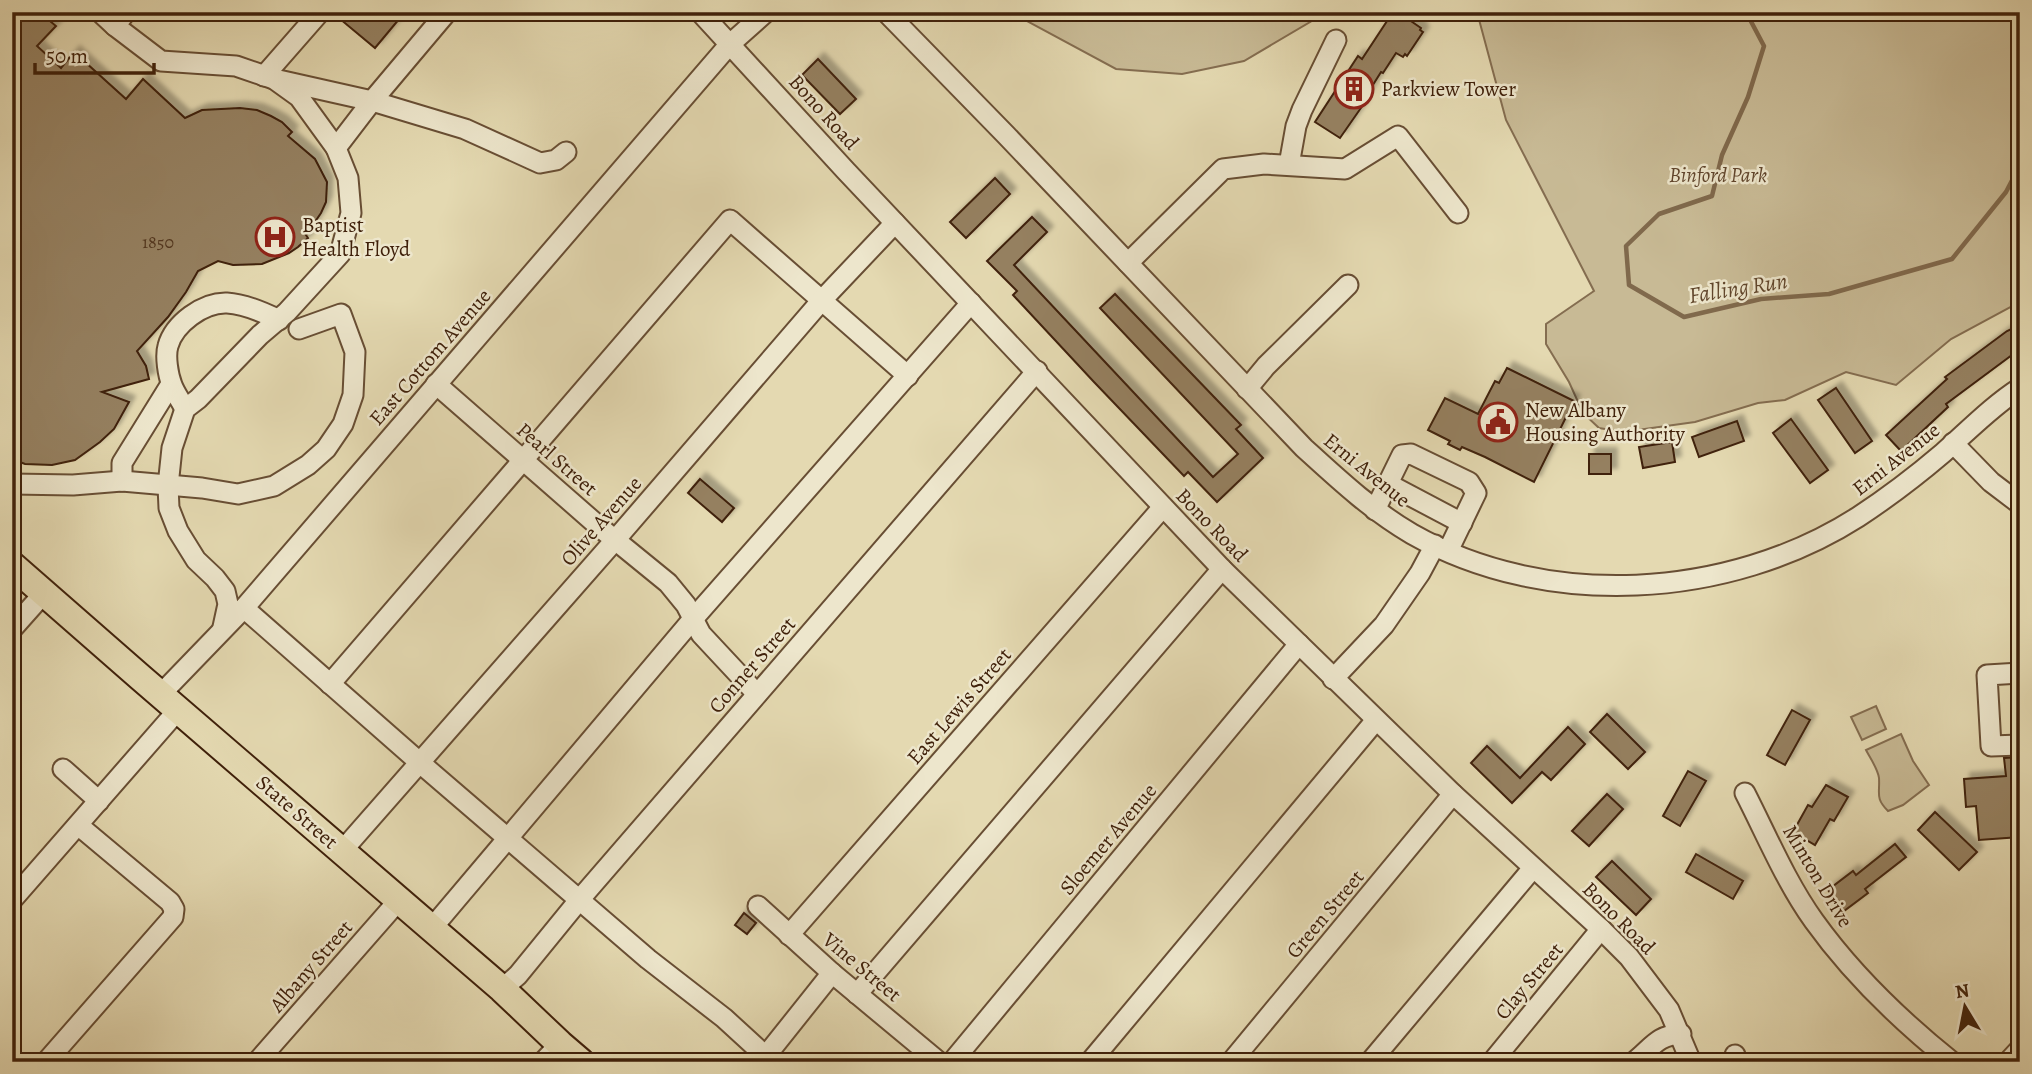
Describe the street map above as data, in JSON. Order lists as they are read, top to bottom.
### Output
{
  "streets": {
    "main road": ["State Street"],
    "street": [
      "Bono Road",
      "East Cottom Avenue",
      "Pearl Street",
      "Erni Avenue",
      "Olive Avenue",
      "Conner Street",
      "East Lewis Street",
      "Sloemer Avenue",
      "Minton Drive",
      "Green Street",
      "Albany Street",
      "Vine Street",
      "Clay Street"
    ]
  },
  "crossings": [
    ["Bono Road", "East Cottom Avenue"],
    ["Bono Road", "Olive Avenue"],
    ["Bono Road", "Conner Street"],
    ["Bono Road", "East Lewis Street"],
    ["Bono Road", "Sloemer Avenue"],
    ["Bono Road", "Green Street"],
    ["Bono Road", "Clay Street"],
    ["East Cottom Avenue", "Pearl Street"],
    ["East Cottom Avenue", "State Street"],
    ["Pearl Street", "Olive Avenue"],
    ["Pearl Street", "Conner Street"],
    ["Olive Avenue", "State Street"],
    ["Conner Street", "State Street"],
    ["East Lewis Street", "Vine Street"],
    ["State Street", "Albany Street"]
  ],
  "water": ["Falling Run"],
  "parks": ["Binford Park"],
  "places": {
    "building": ["Parkview Tower"],
    "hospital": ["Baptist Health Floyd"],
    "public building": ["New Albany Housing Authority"]
  },
  "house_numbers": ["1850"],
  "scale_bar": "50 m",
  "north": "top"
}
